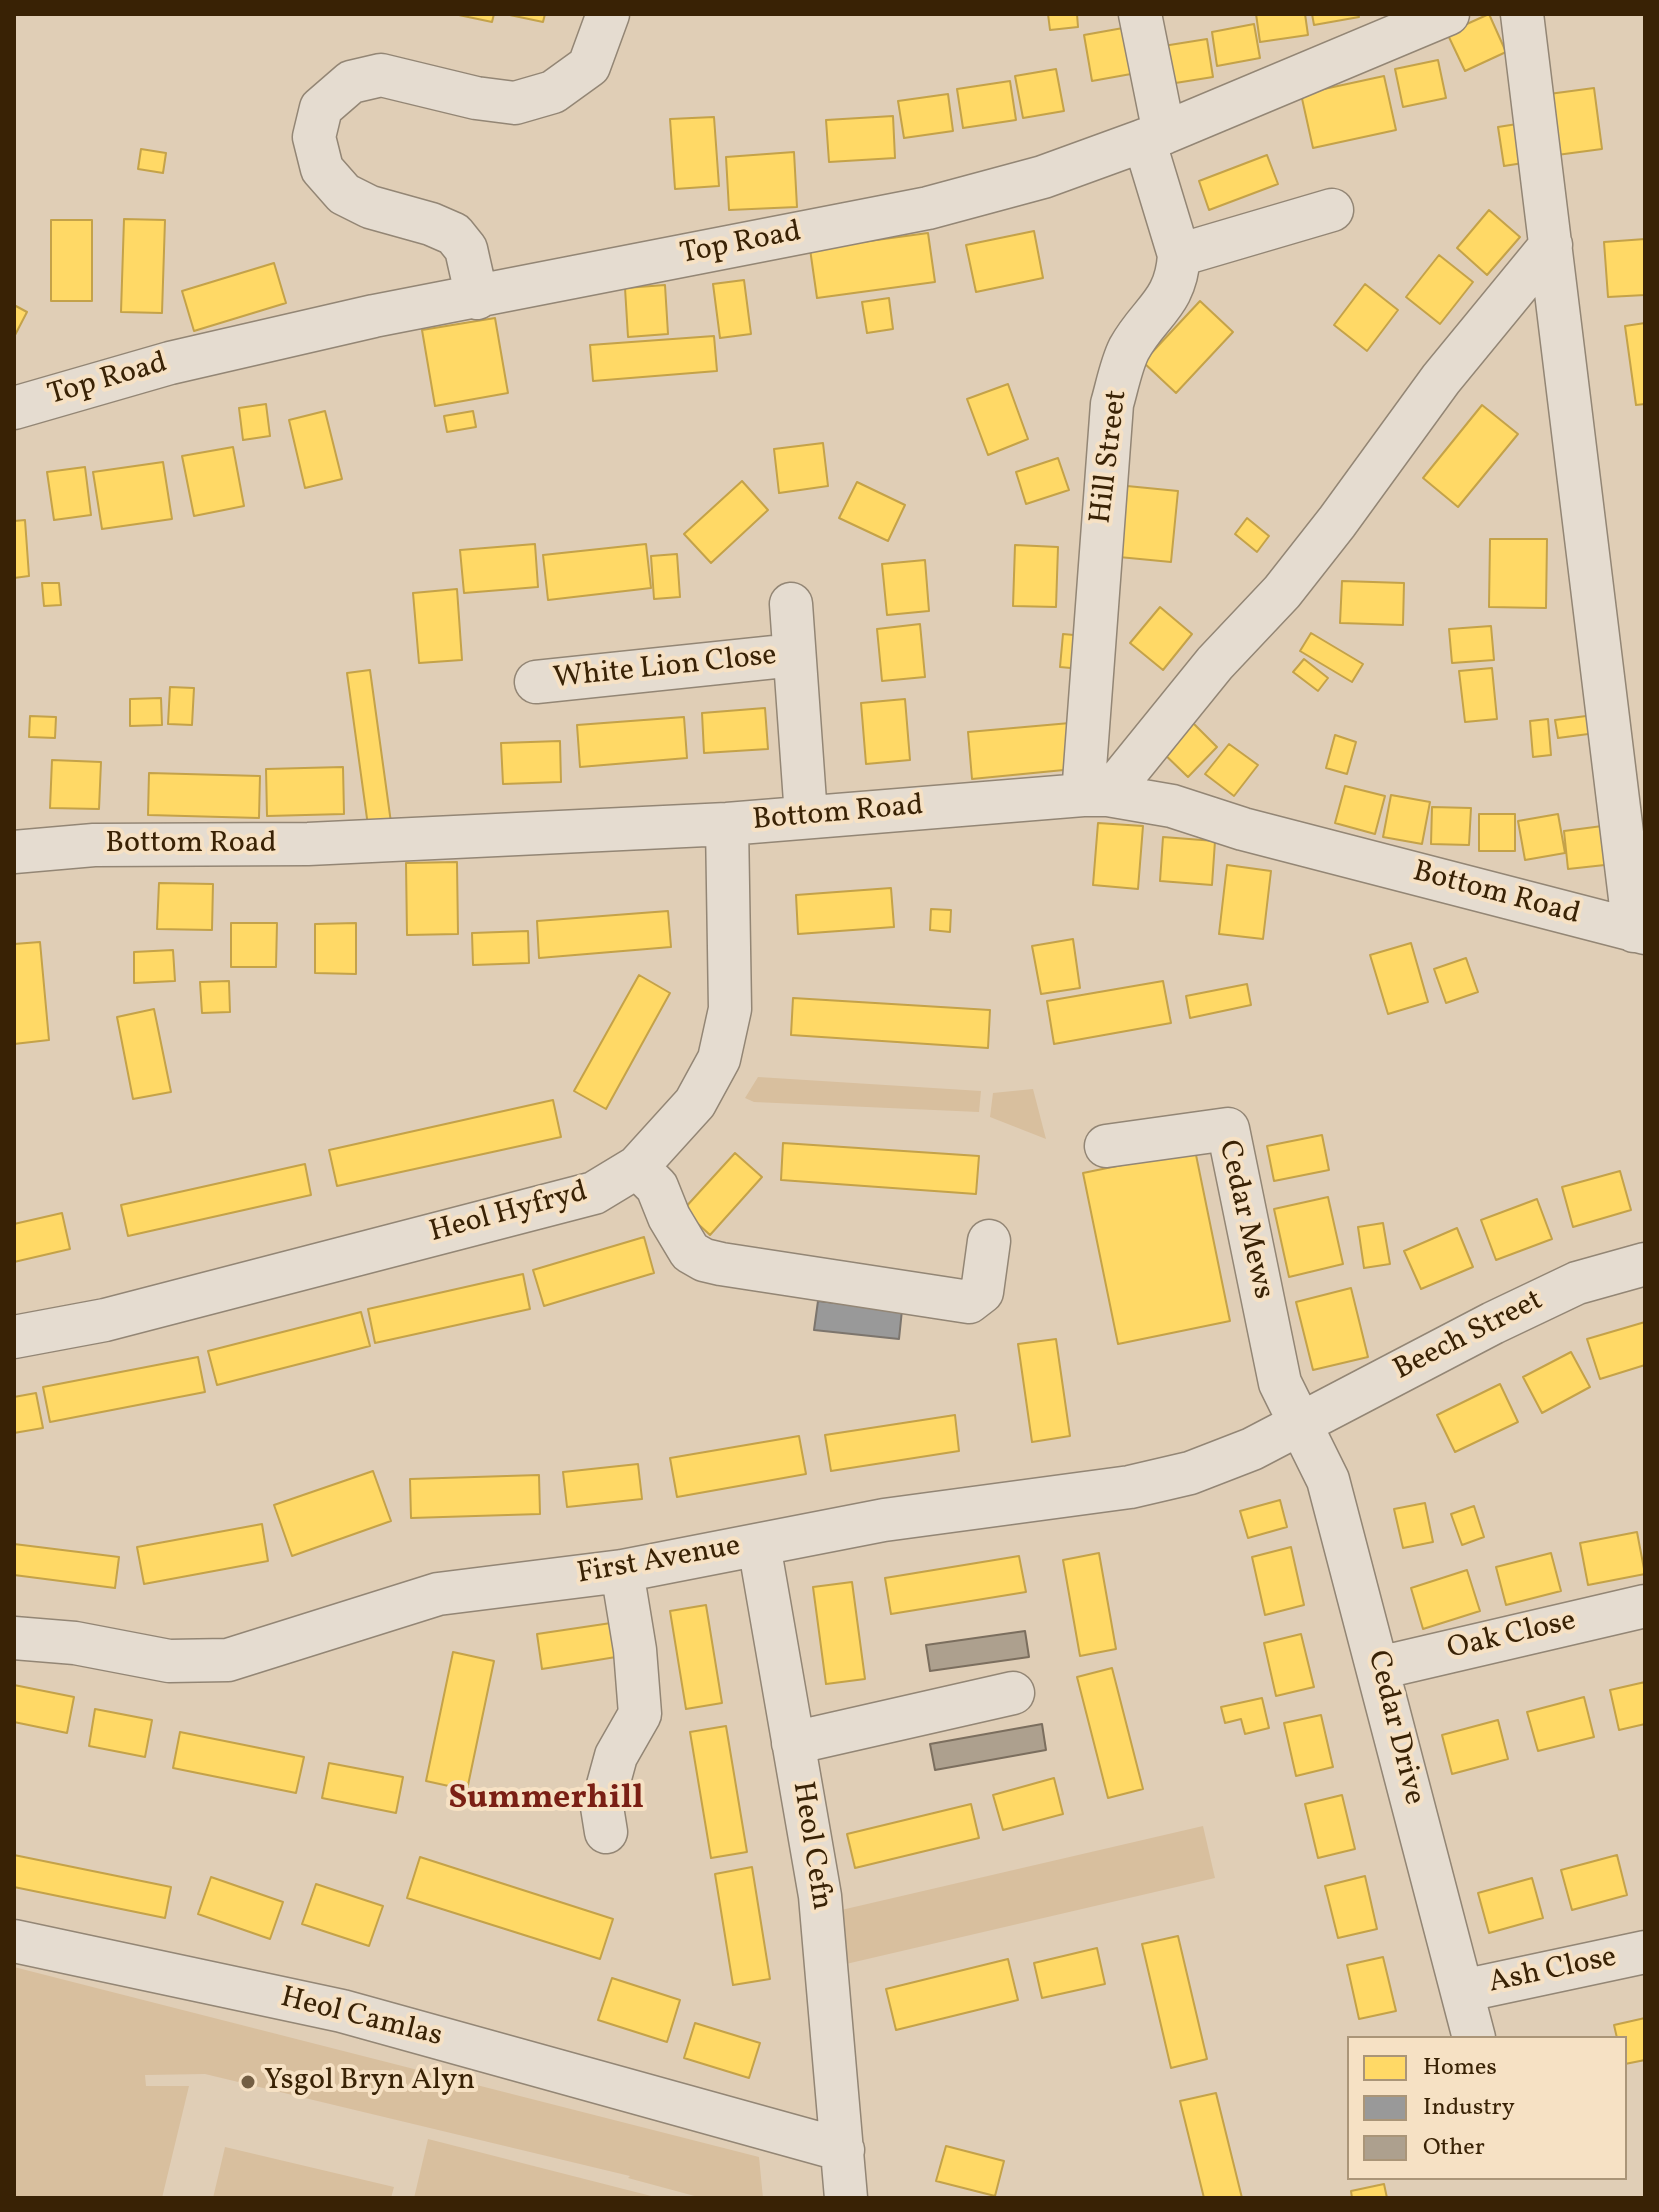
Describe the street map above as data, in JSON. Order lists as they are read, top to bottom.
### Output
{
  "streets": {
    "street": [
      "Top Road",
      "Hill Street",
      "White Lion Close",
      "Bottom Road",
      "Heol Hyfryd",
      "Cedar Mews",
      "Beech Street",
      "First Avenue",
      "Oak Close",
      "Cedar Drive",
      "Heol Cefn",
      "Ash Close",
      "Heol Camlas"
    ]
  },
  "crossings": [
    ["Hill Street", "Bottom Road"],
    ["White Lion Close", "Bottom Road"],
    ["Bottom Road", "Heol Hyfryd"],
    ["Cedar Mews", "Beech Street"],
    ["Cedar Mews", "First Avenue"],
    ["Cedar Mews", "Cedar Drive"],
    ["Beech Street", "First Avenue"],
    ["Beech Street", "Cedar Drive"],
    ["First Avenue", "Cedar Drive"],
    ["First Avenue", "Heol Cefn"],
    ["Oak Close", "Cedar Drive"],
    ["Cedar Drive", "Ash Close"],
    ["Heol Cefn", "Heol Camlas"]
  ],
  "districts": ["Summerhill"],
  "places": ["Ysgol Bryn Alyn"],
  "legend": ["Homes", "Industry", "Other"]
}
